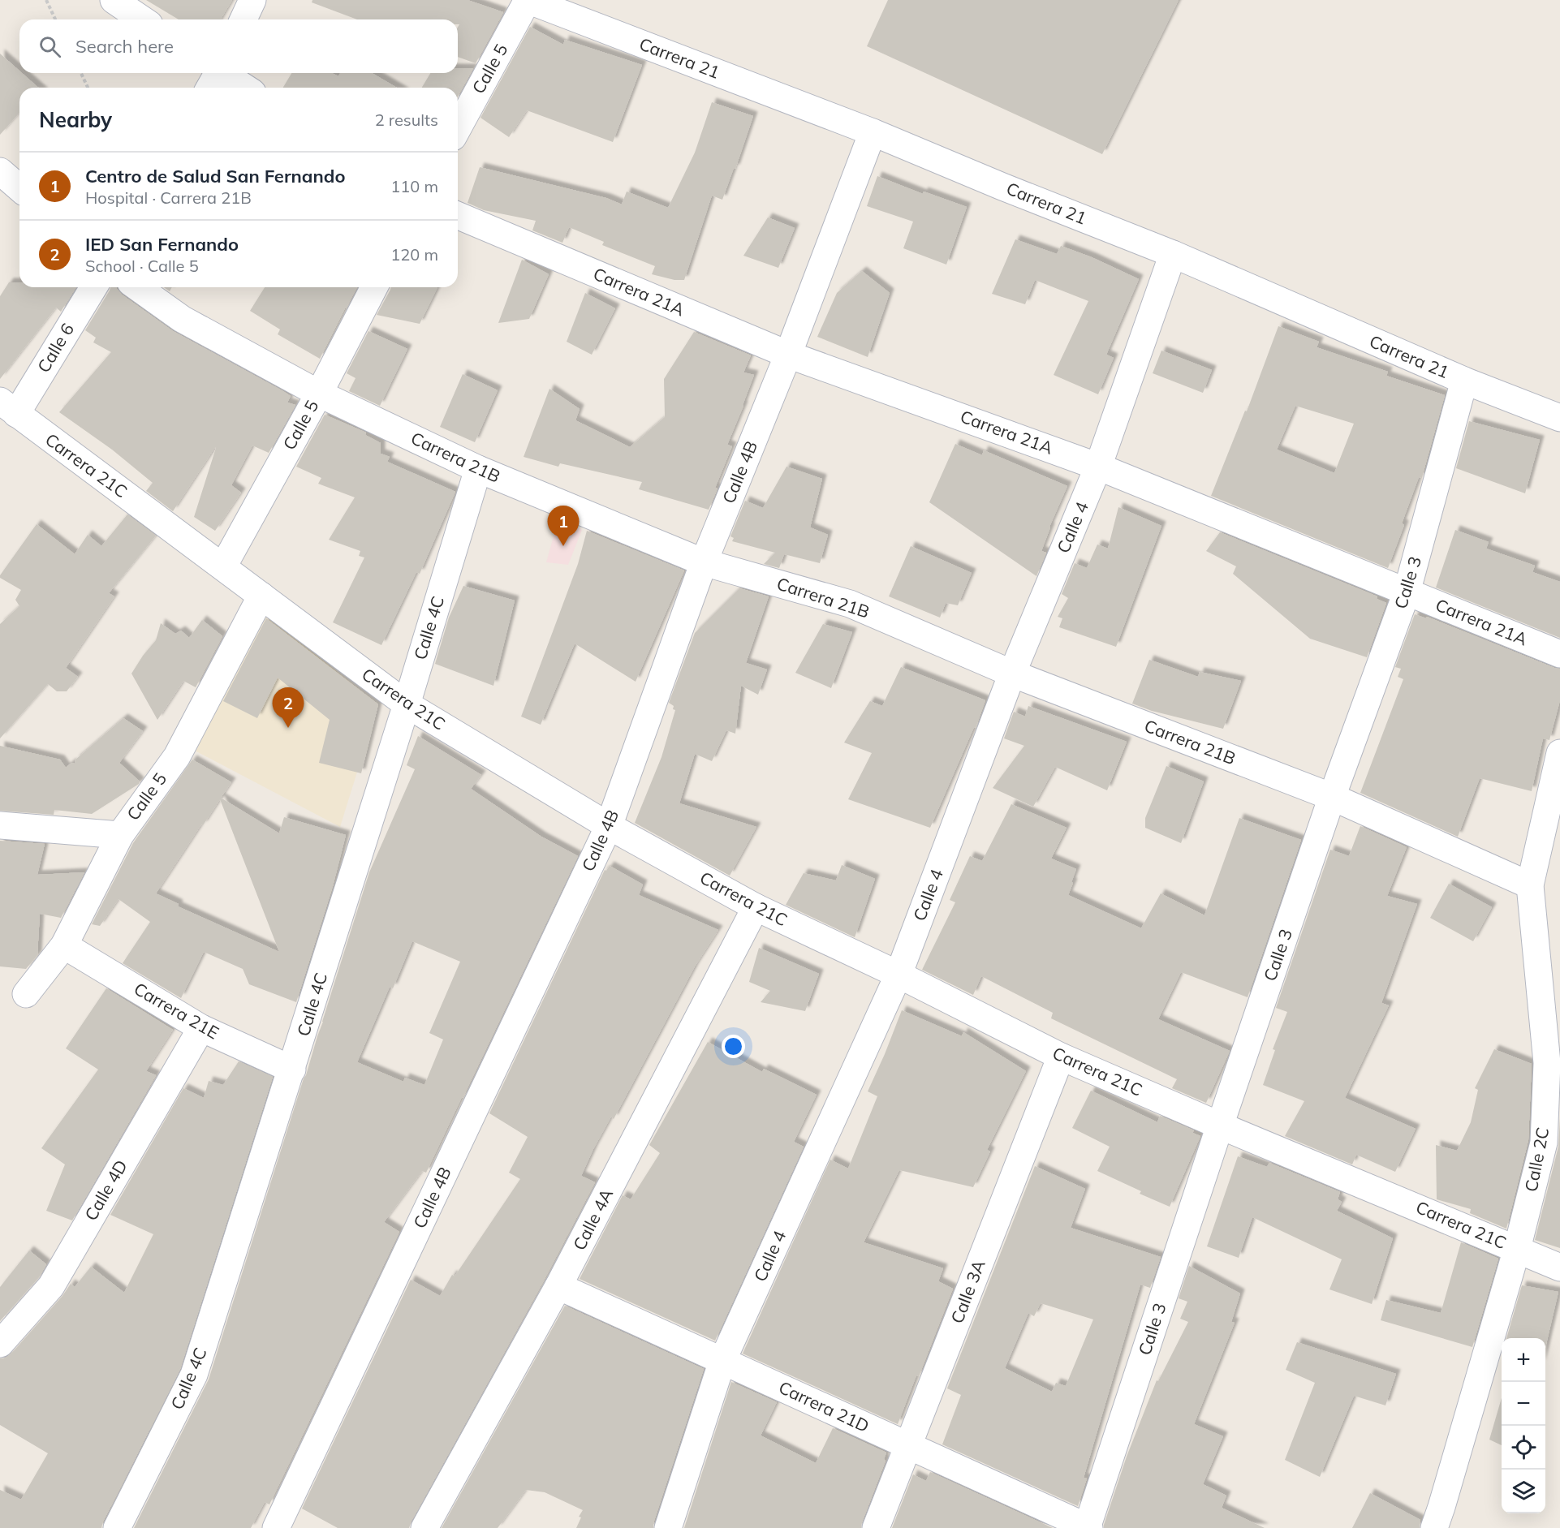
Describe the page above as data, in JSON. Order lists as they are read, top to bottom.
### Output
{
  "streets": {
    "street": [
      "Carrera 21",
      "Calle 5",
      "Carrera 21A",
      "Calle 6",
      "Carrera 21B",
      "Carrera 21C",
      "Calle 4B",
      "Calle 4",
      "Calle 3",
      "Calle 4C",
      "Carrera 21E",
      "Calle 2C",
      "Calle 4D",
      "Calle 4A",
      "Calle 3A",
      "Carrera 21D"
    ]
  },
  "crossings": [
    ["Carrera 21", "Calle 5"],
    ["Carrera 21", "Calle 4B"],
    ["Carrera 21", "Calle 4"],
    ["Carrera 21", "Calle 3"],
    ["Calle 5", "Carrera 21B"],
    ["Calle 5", "Carrera 21C"],
    ["Calle 5", "Carrera 21E"],
    ["Carrera 21A", "Calle 4B"],
    ["Carrera 21A", "Calle 4"],
    ["Carrera 21A", "Calle 3"],
    ["Calle 6", "Carrera 21C"],
    ["Carrera 21B", "Calle 4B"],
    ["Carrera 21B", "Calle 4"],
    ["Carrera 21B", "Calle 3"],
    ["Carrera 21B", "Calle 4C"],
    ["Carrera 21B", "Calle 2C"],
    ["Carrera 21C", "Calle 4B"],
    ["Carrera 21C", "Calle 4"],
    ["Carrera 21C", "Calle 3"],
    ["Carrera 21C", "Calle 4C"],
    ["Carrera 21C", "Calle 2C"],
    ["Carrera 21C", "Calle 4A"],
    ["Carrera 21C", "Calle 3A"],
    ["Calle 4", "Carrera 21D"],
    ["Calle 3", "Carrera 21D"],
    ["Calle 4C", "Carrera 21E"],
    ["Carrera 21E", "Calle 4D"],
    ["Calle 4A", "Carrera 21D"],
    ["Calle 3A", "Carrera 21D"]
  ],
  "page": {
    "search": "Search here",
    "heading": ["Nearby", "2 results"],
    "list": [
      {
        "mark": "1",
        "name": "Centro de Salud San Fernando",
        "note": "Hospital · Carrera 21B",
        "value": "110 m"
      },
      {
        "mark": "2",
        "name": "IED San Fernando",
        "note": "School · Calle 5",
        "value": "120 m"
      }
    ],
    "pins": ["1", "2"],
    "map_buttons": ["+", "−"]
  }
}
